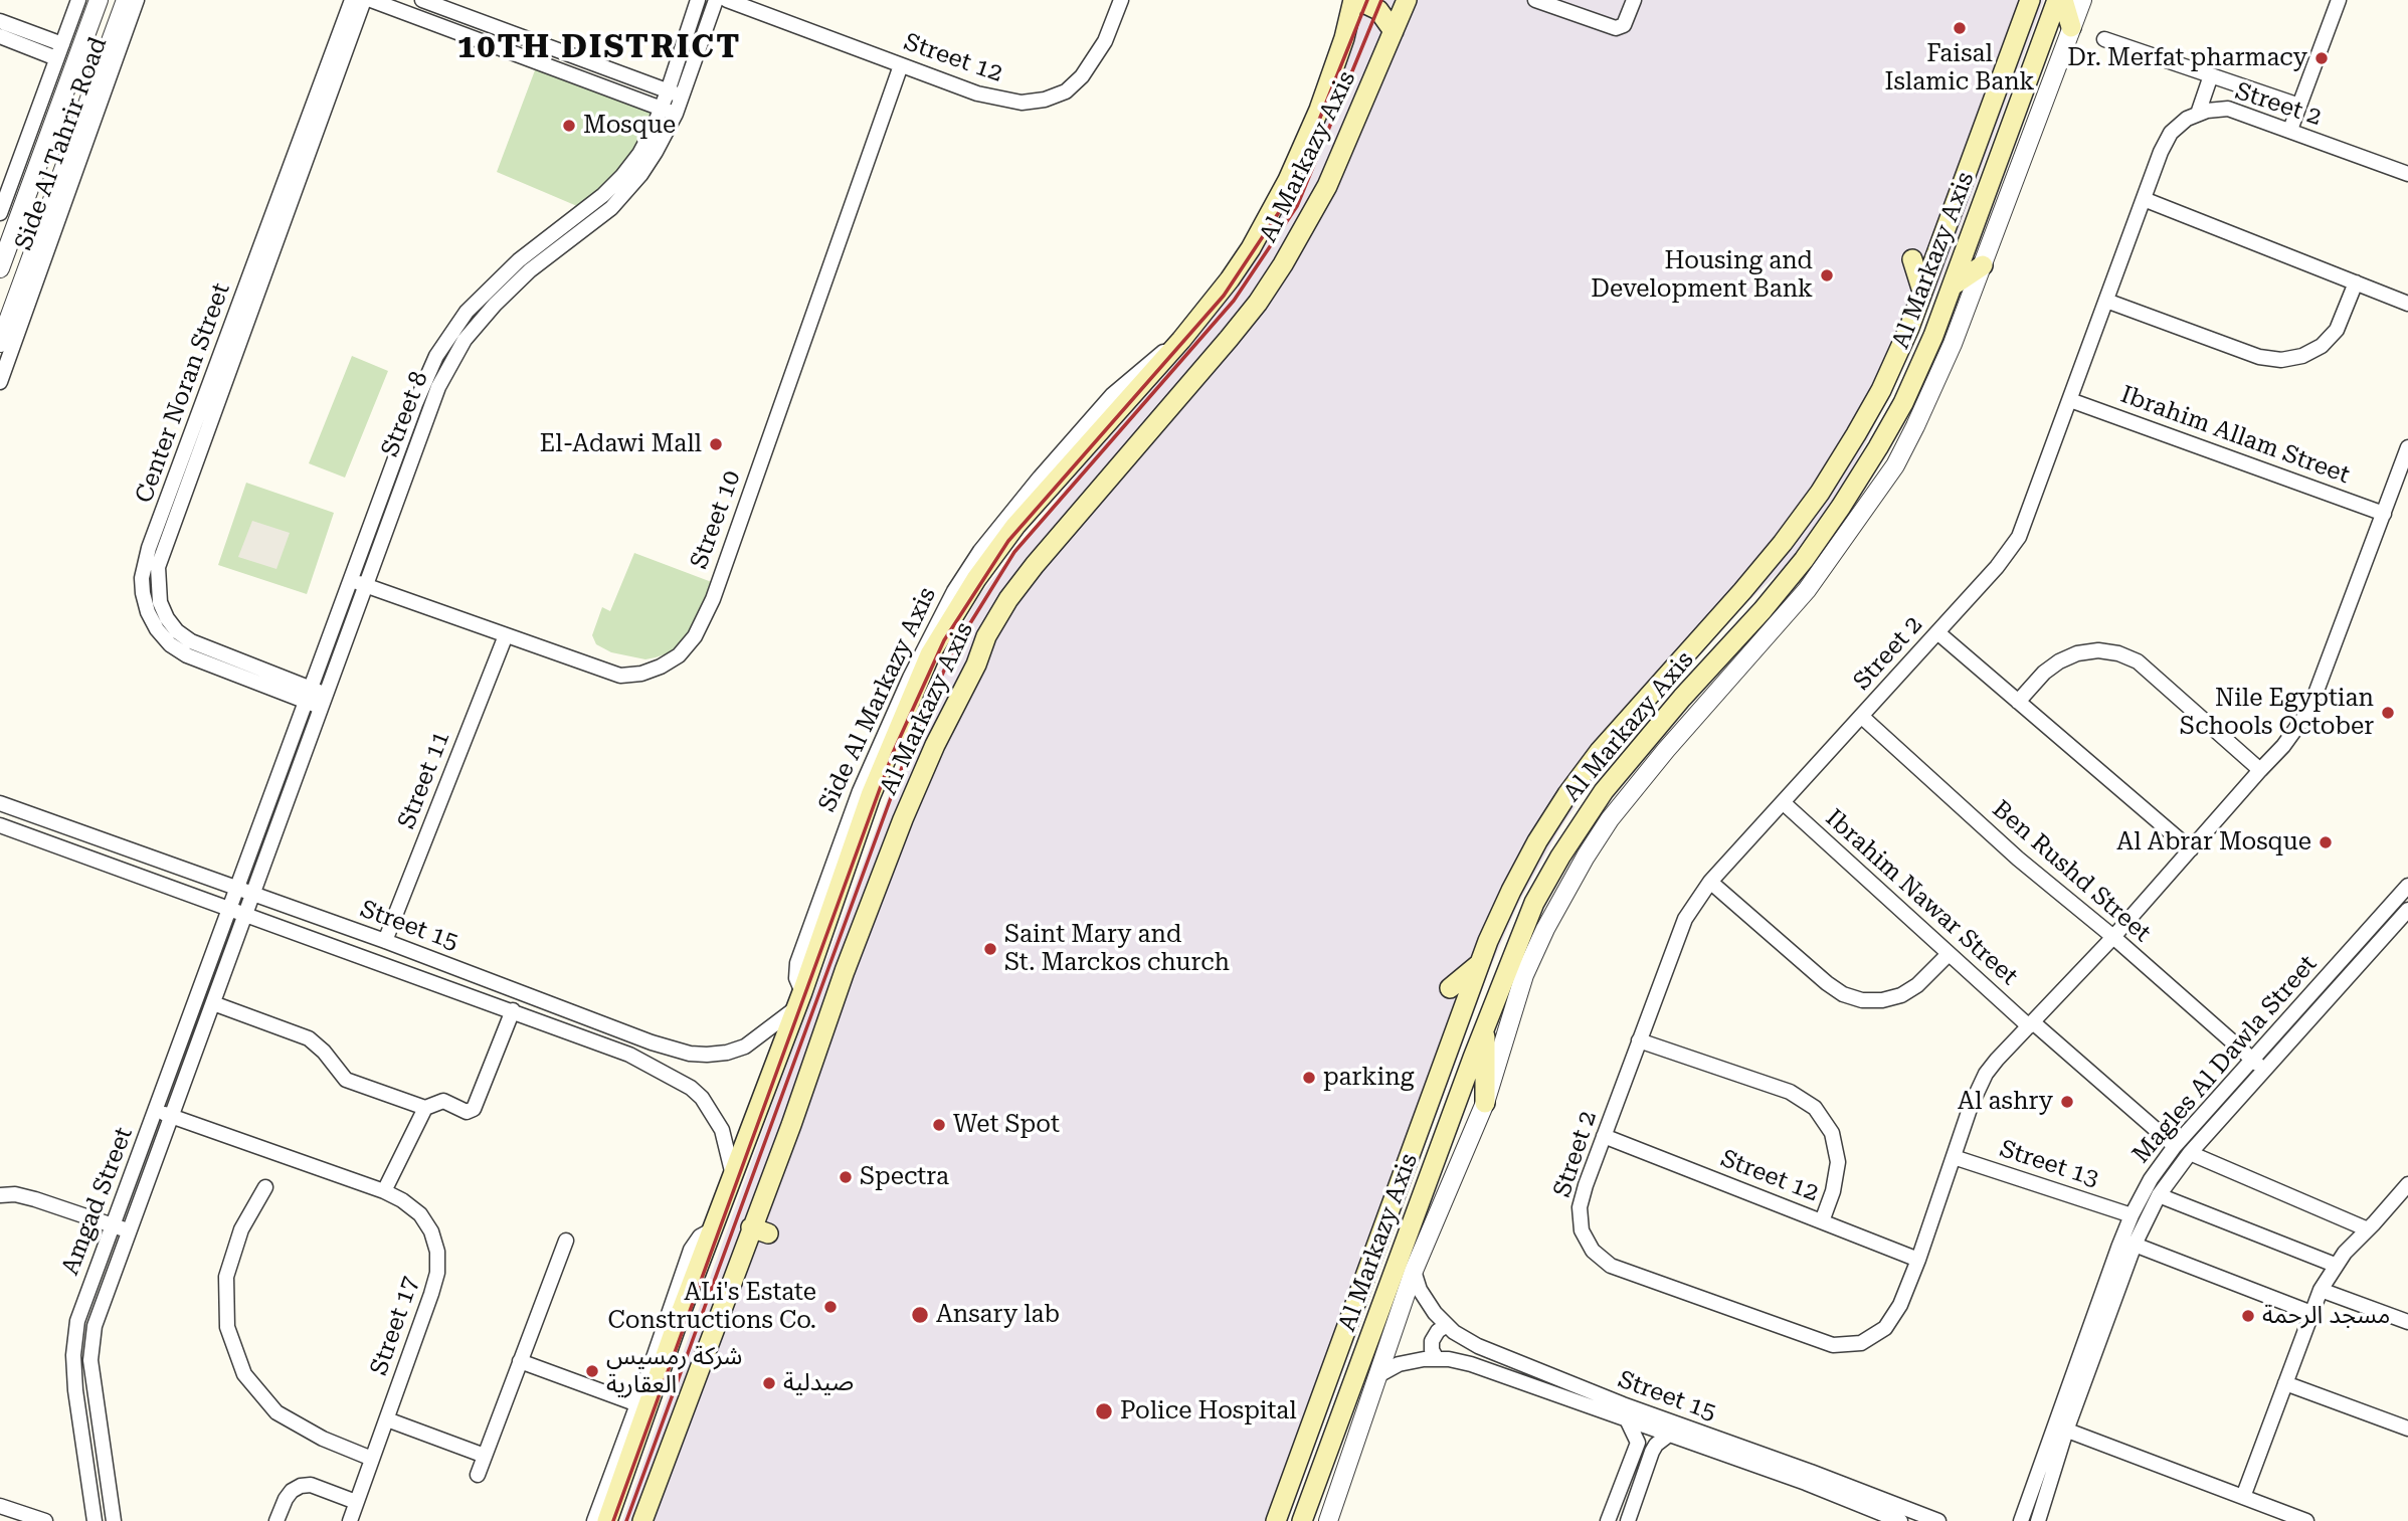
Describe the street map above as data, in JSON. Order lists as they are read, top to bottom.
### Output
{
  "streets": {
    "main road": ["Al Markazy Axis"],
    "street": [
      "Street 12",
      "Street 2",
      "Side Al Tahrir Road",
      "Center Noran Street",
      "Street 8",
      "Ibrahim Allam Street",
      "Street 10",
      "Street 11",
      "Ben Rushd Street",
      "Ibrahim Nawar Street",
      "Street 15",
      "Magles Al Dawla Street",
      "Street 13",
      "Amgad Street",
      "Street 17"
    ]
  },
  "crossings": [
    ["Street 12", "Street 2"],
    ["Street 12", "Street 10"],
    ["Street 2", "Ibrahim Allam Street"],
    ["Street 2", "Ben Rushd Street"],
    ["Street 2", "Ibrahim Nawar Street"],
    ["Street 2", "Street 13"],
    ["Al Markazy Axis", "Street 15"],
    ["Center Noran Street", "Street 8"],
    ["Street 8", "Street 10"],
    ["Street 8", "Street 15"],
    ["Street 8", "Amgad Street"],
    ["Street 10", "Street 11"],
    ["Street 11", "Street 15"],
    ["Ben Rushd Street", "Magles Al Dawla Street"],
    ["Ibrahim Nawar Street", "Magles Al Dawla Street"],
    ["Street 15", "Amgad Street"],
    ["Magles Al Dawla Street", "Street 13"],
    ["Amgad Street", "Street 17"]
  ],
  "districts": ["10TH DISTRICT"],
  "places": [
    "Faisal Islamic Bank",
    "Dr. Merfat pharmacy",
    "Mosque",
    "Housing and Development Bank",
    "El-Adawi Mall",
    "Nile Egyptian Schools October",
    "Al Abrar Mosque",
    "Saint Mary and St. Marckos church",
    "parking",
    "Al ashry",
    "Wet Spot",
    "Spectra",
    "ALi's Estate Constructions Co.",
    "Ansary lab",
    "مسجد الرحمة",
    "شركة رمسيس العقارية",
    "صيدلية",
    "Police Hospital"
  ]
}
